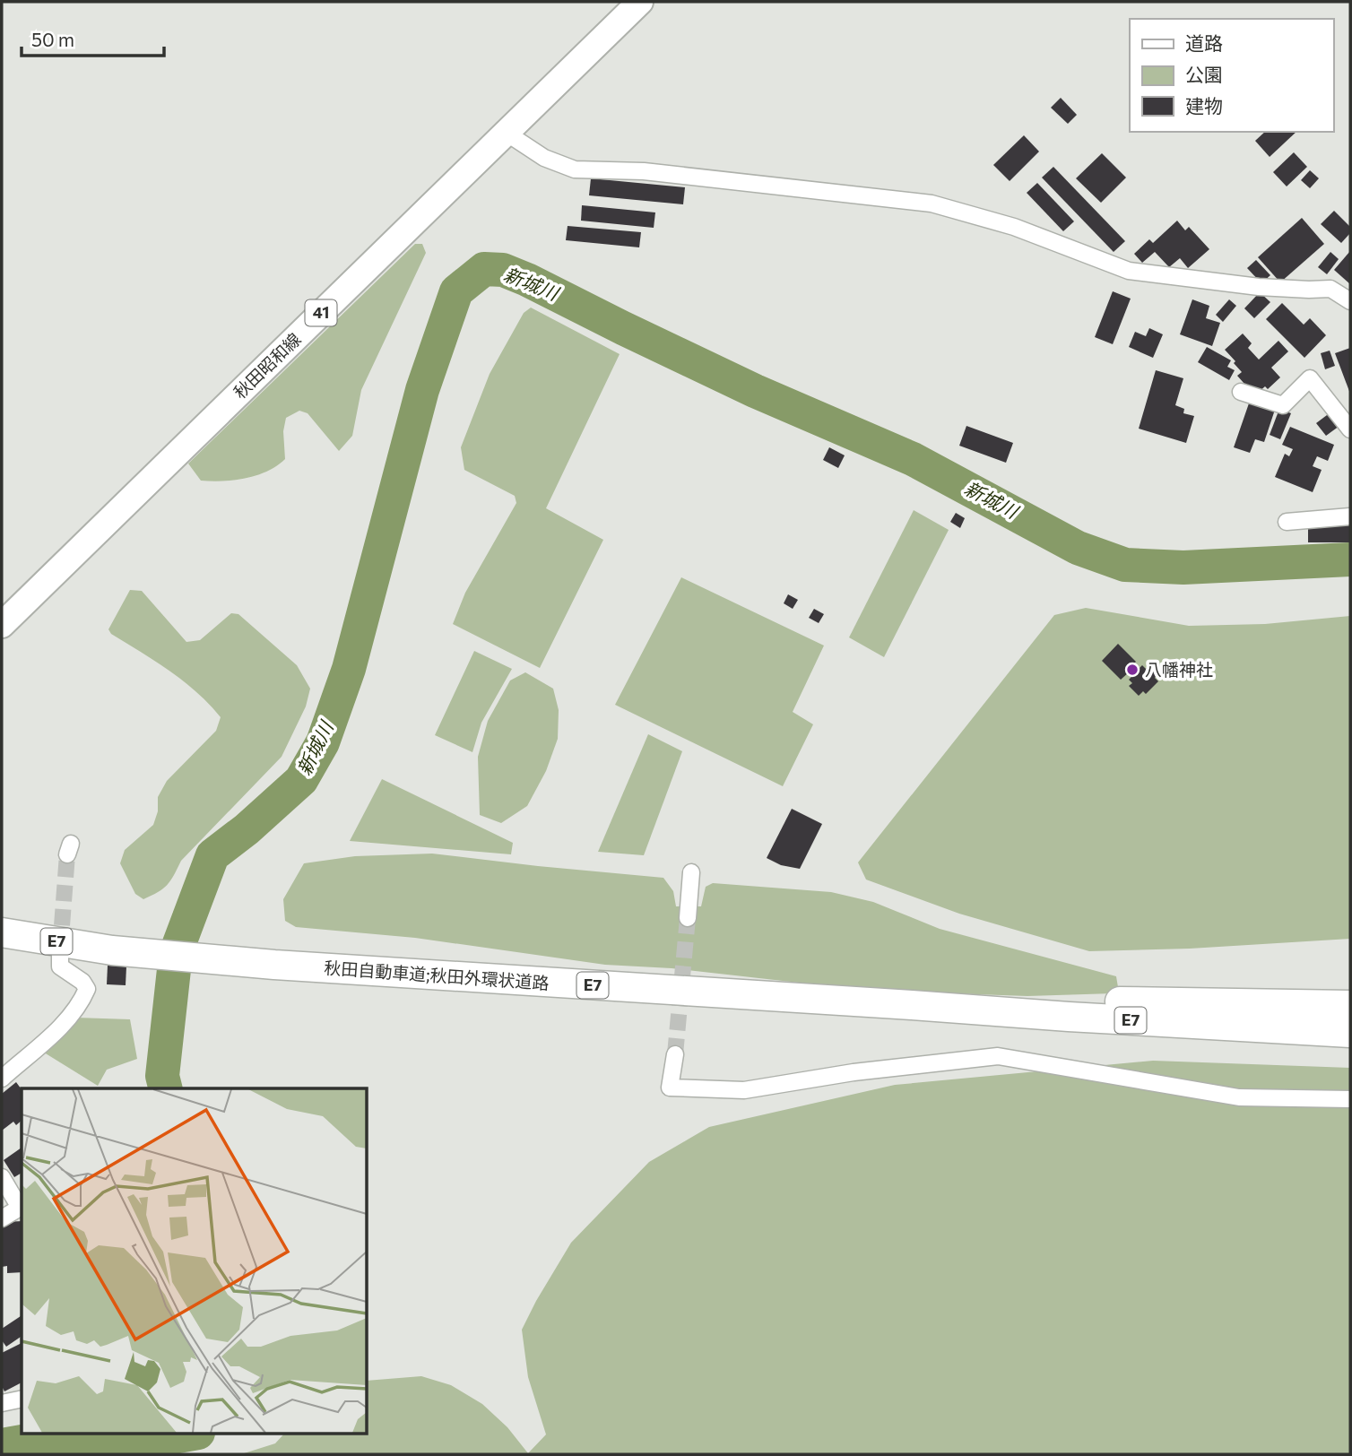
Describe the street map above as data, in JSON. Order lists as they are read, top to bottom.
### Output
{
  "streets": {
    "highway": ["E7", "秋田自動車道;秋田外環状道路"],
    "main road": ["41", "秋田昭和線"]
  },
  "water": ["新城川"],
  "places": ["八幡神社"],
  "legend": ["道路", "公園", "建物"],
  "scale_bar": "50 m"
}
